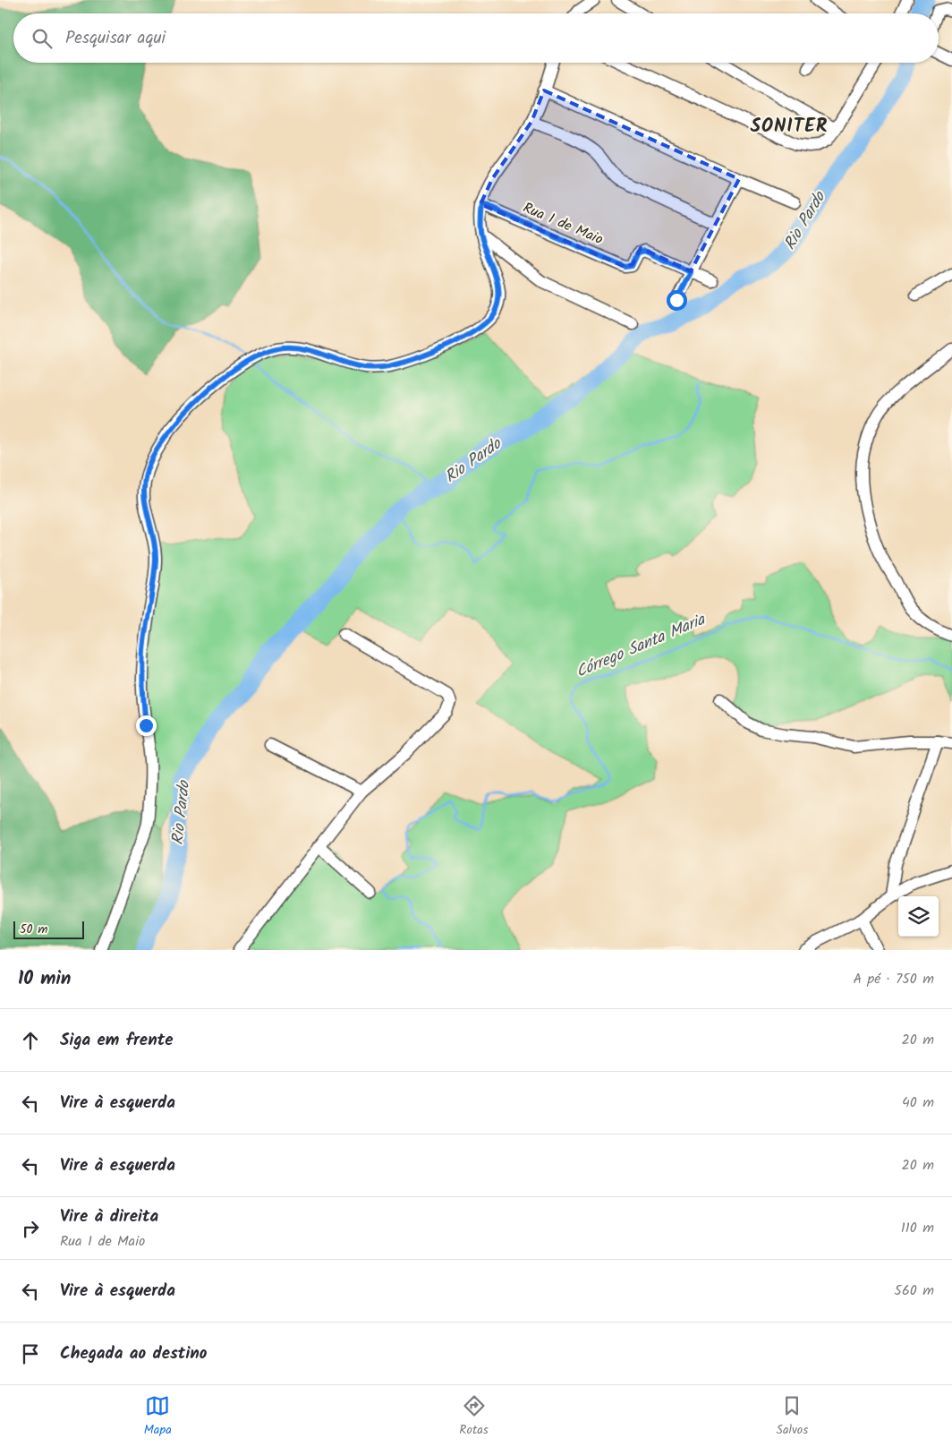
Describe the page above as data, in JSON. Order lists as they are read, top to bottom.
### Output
{
  "streets": {
    "street": ["Rua 1 de Maio"]
  },
  "districts": ["SONITER"],
  "water": ["Rio Pardo", "Córrego Santa Maria"],
  "scale_bar": "50 m",
  "page": {
    "search": "Pesquisar aqui",
    "scale": "50 m",
    "heading": ["10 min", "A pé · 750 m"],
    "list": [
      ["Siga em frente", "20 m"],
      ["Vire à esquerda", "40 m"],
      ["Vire à esquerda", "20 m"],
      ["Vire à direita", "Rua 1 de Maio", "110 m"],
      ["Vire à esquerda", "560 m"],
      "Chegada ao destino"
    ],
    "nav": ["Mapa", "Rotas", "Salvos"]
  }
}
